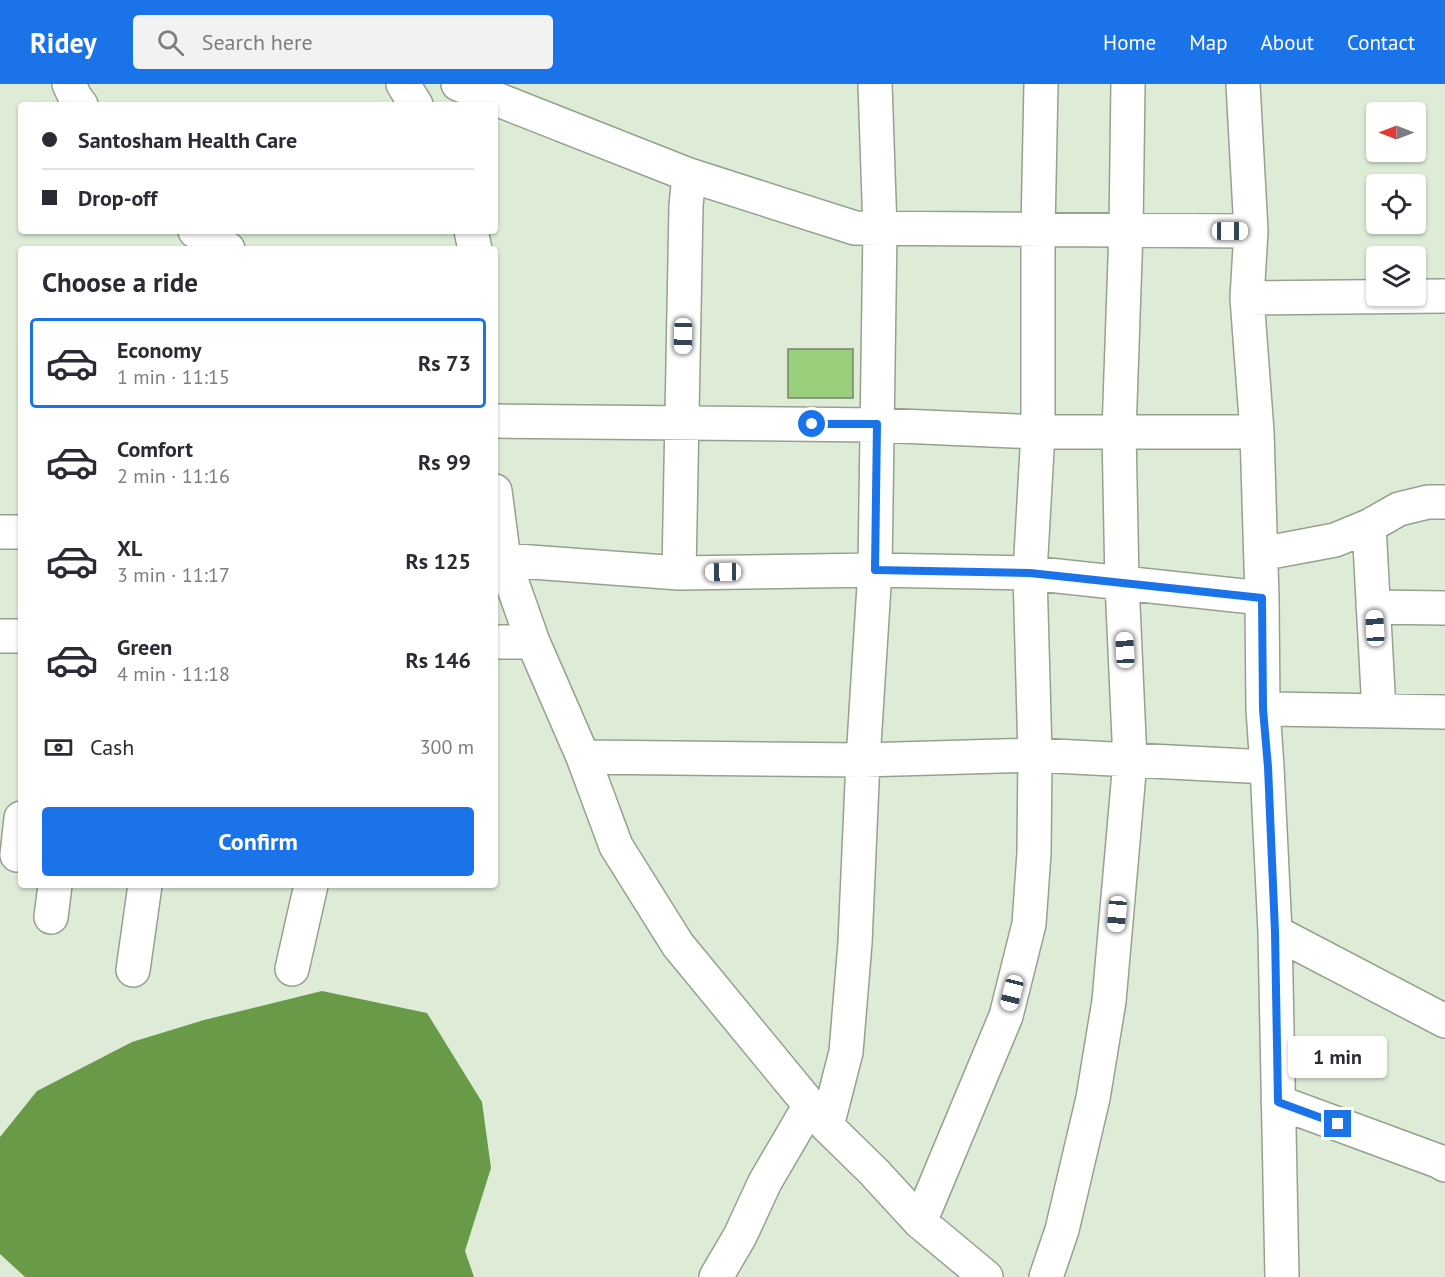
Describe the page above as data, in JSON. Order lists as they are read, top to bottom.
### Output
{
  "north": "left",
  "page": {
    "header": "Ridey",
    "search": "Search here",
    "nav": [
      "Home",
      "Map",
      "About",
      "Contact"
    ],
    "banner": ["Santosham Health Care", "Drop-off"],
    "heading": "Choose a ride",
    "list": [
      {
        "name": "Economy",
        "note": "1 min · 11:15",
        "value": "Rs 73"
      },
      {
        "name": "Comfort",
        "note": "2 min · 11:16",
        "value": "Rs 99"
      },
      {
        "name": "XL",
        "note": "3 min · 11:17",
        "value": "Rs 125"
      },
      {
        "name": "Green",
        "note": "4 min · 11:18",
        "value": "Rs 146"
      }
    ],
    "pay": ["Cash", "300 m"],
    "buttons": "Confirm",
    "bubble": "1 min"
  }
}
